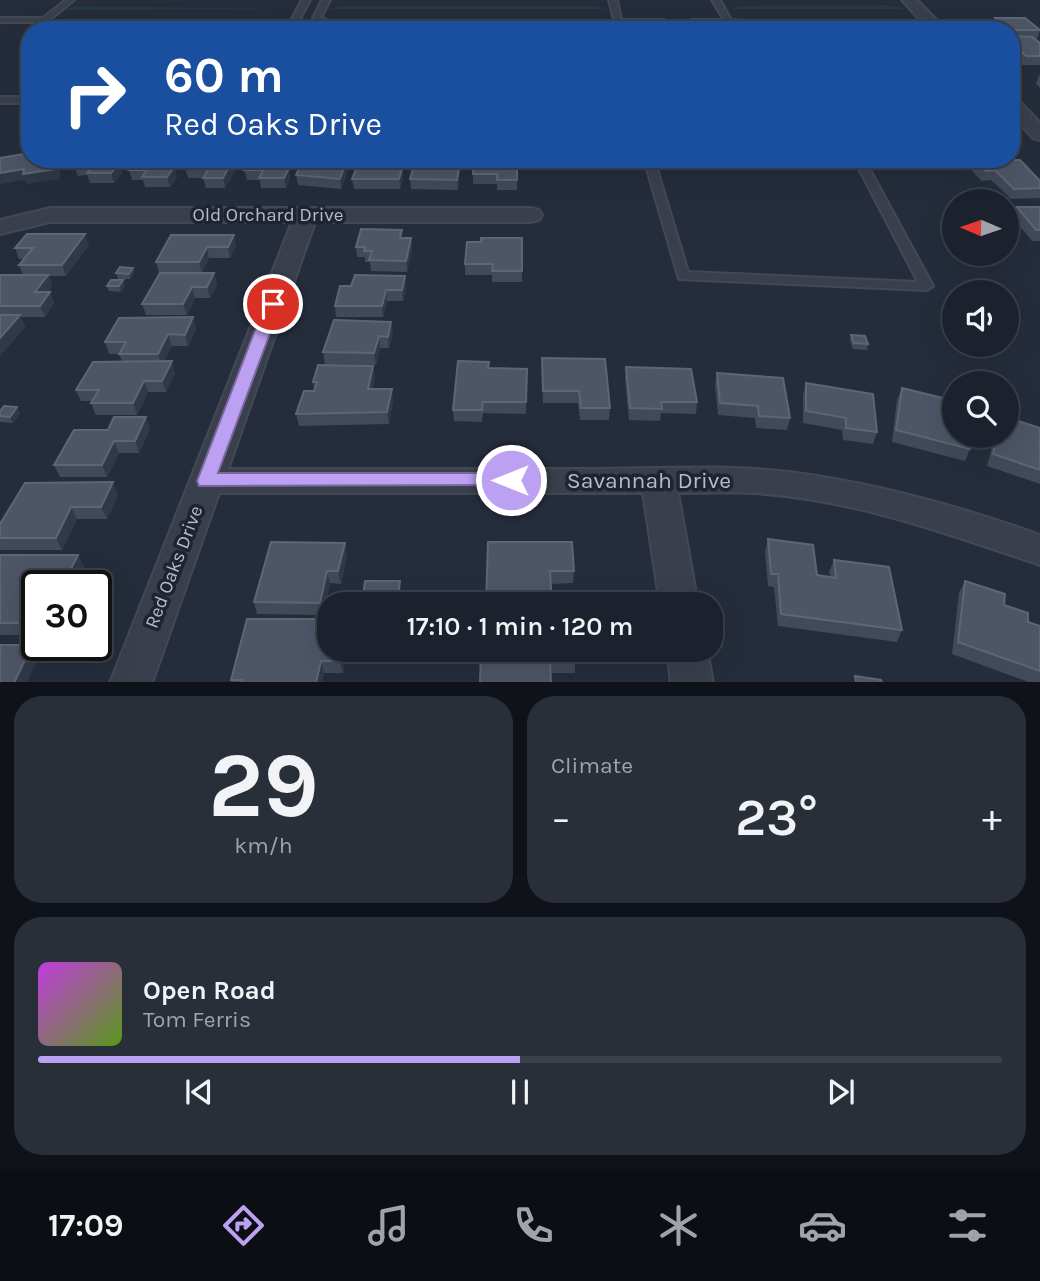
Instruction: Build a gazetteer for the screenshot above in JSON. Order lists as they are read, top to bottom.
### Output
{
  "streets": {
    "street": ["Old Orchard Drive", "Savannah Drive", "Red Oaks Drive"]
  },
  "crossings": [
    ["Old Orchard Drive", "Red Oaks Drive"],
    ["Savannah Drive", "Red Oaks Drive"]
  ],
  "north": "left",
  "page": {
    "turn": ["60 m", "Red Oaks Drive"],
    "limit": "30",
    "trip": "17:10 · 1 min · 120 m",
    "tile": [
      ["29", "km/h"],
      "Climate"
    ],
    "heat": ["−", "23°", "+"],
    "song": ["Open Road", "Tom Ferris"],
    "tabs": "17:09"
  }
}
